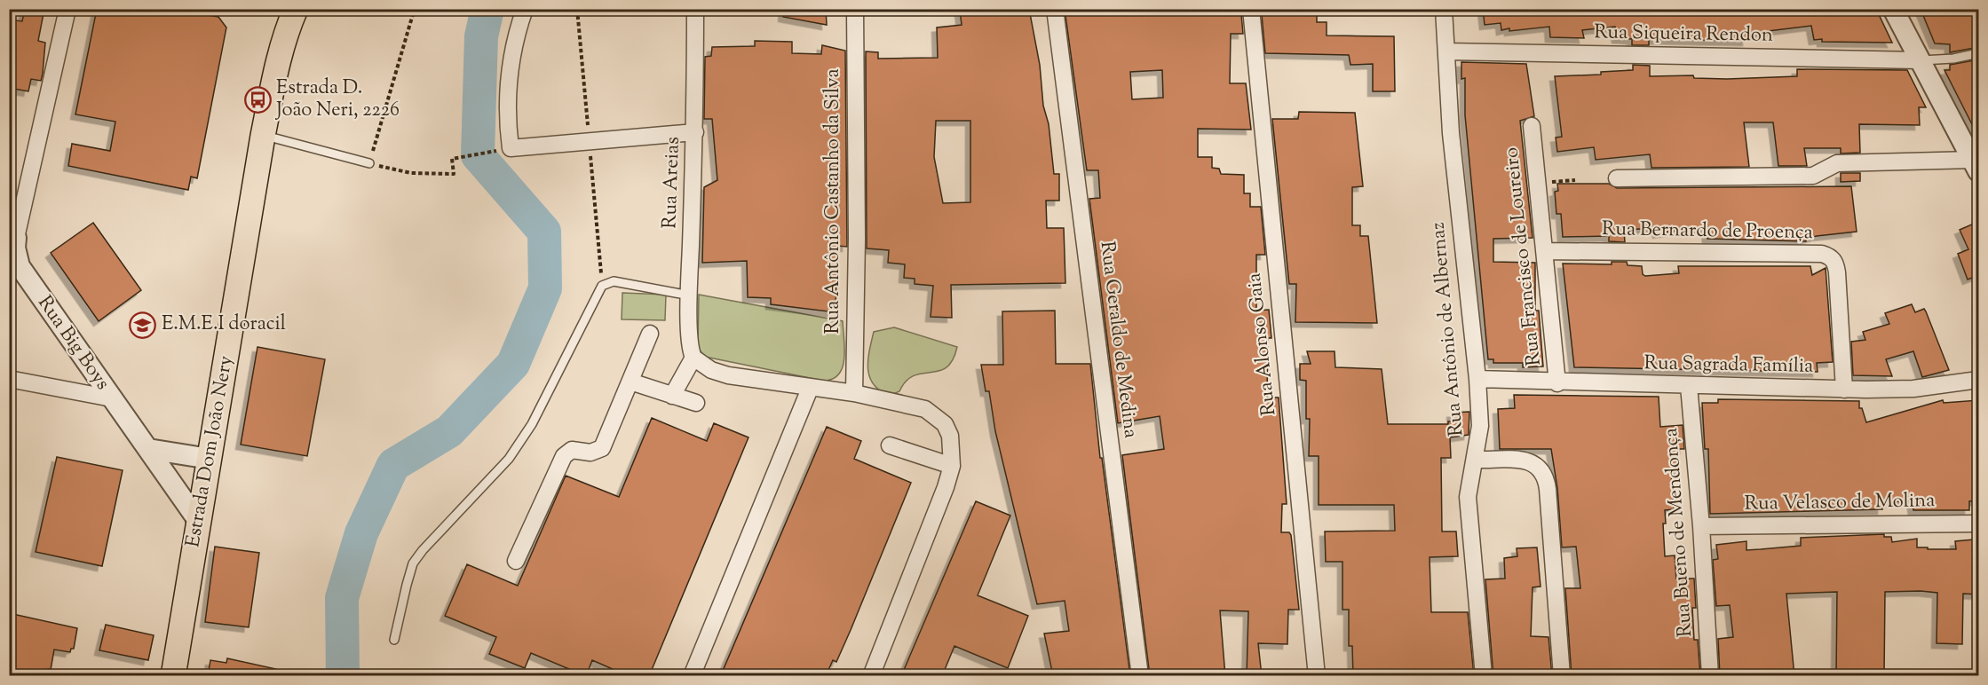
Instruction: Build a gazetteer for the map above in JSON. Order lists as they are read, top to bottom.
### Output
{
  "streets": {
    "main road": ["Estrada Dom João Nery"],
    "street": [
      "Rua Siqueira Rendon",
      "Rua Areias",
      "Rua Antônio Castanho da Silva",
      "Rua Bernardo de Proença",
      "Rua Francisco de Loureiro",
      "Rua Antônio de Albernaz",
      "Rua Geraldo de Medina",
      "Rua Big Boys",
      "Rua Alonso Gaia",
      "Rua Sagrada Família",
      "Rua Velasco de Molina",
      "Rua Bueno de Mendonça"
    ]
  },
  "crossings": [
    ["Rua Siqueira Rendon", "Rua Antônio de Albernaz"],
    ["Rua Bernardo de Proença", "Rua Francisco de Loureiro"],
    ["Rua Bernardo de Proença", "Rua Sagrada Família"],
    ["Rua Francisco de Loureiro", "Rua Sagrada Família"],
    ["Rua Antônio de Albernaz", "Rua Sagrada Família"],
    ["Rua Big Boys", "Estrada Dom João Nery"],
    ["Rua Sagrada Família", "Rua Bueno de Mendonça"],
    ["Rua Velasco de Molina", "Rua Bueno de Mendonça"]
  ],
  "places": {
    "bus stop": ["Estrada D. João Neri, 2226"],
    "school or university": ["E.M.E.I doracil"]
  }
}
